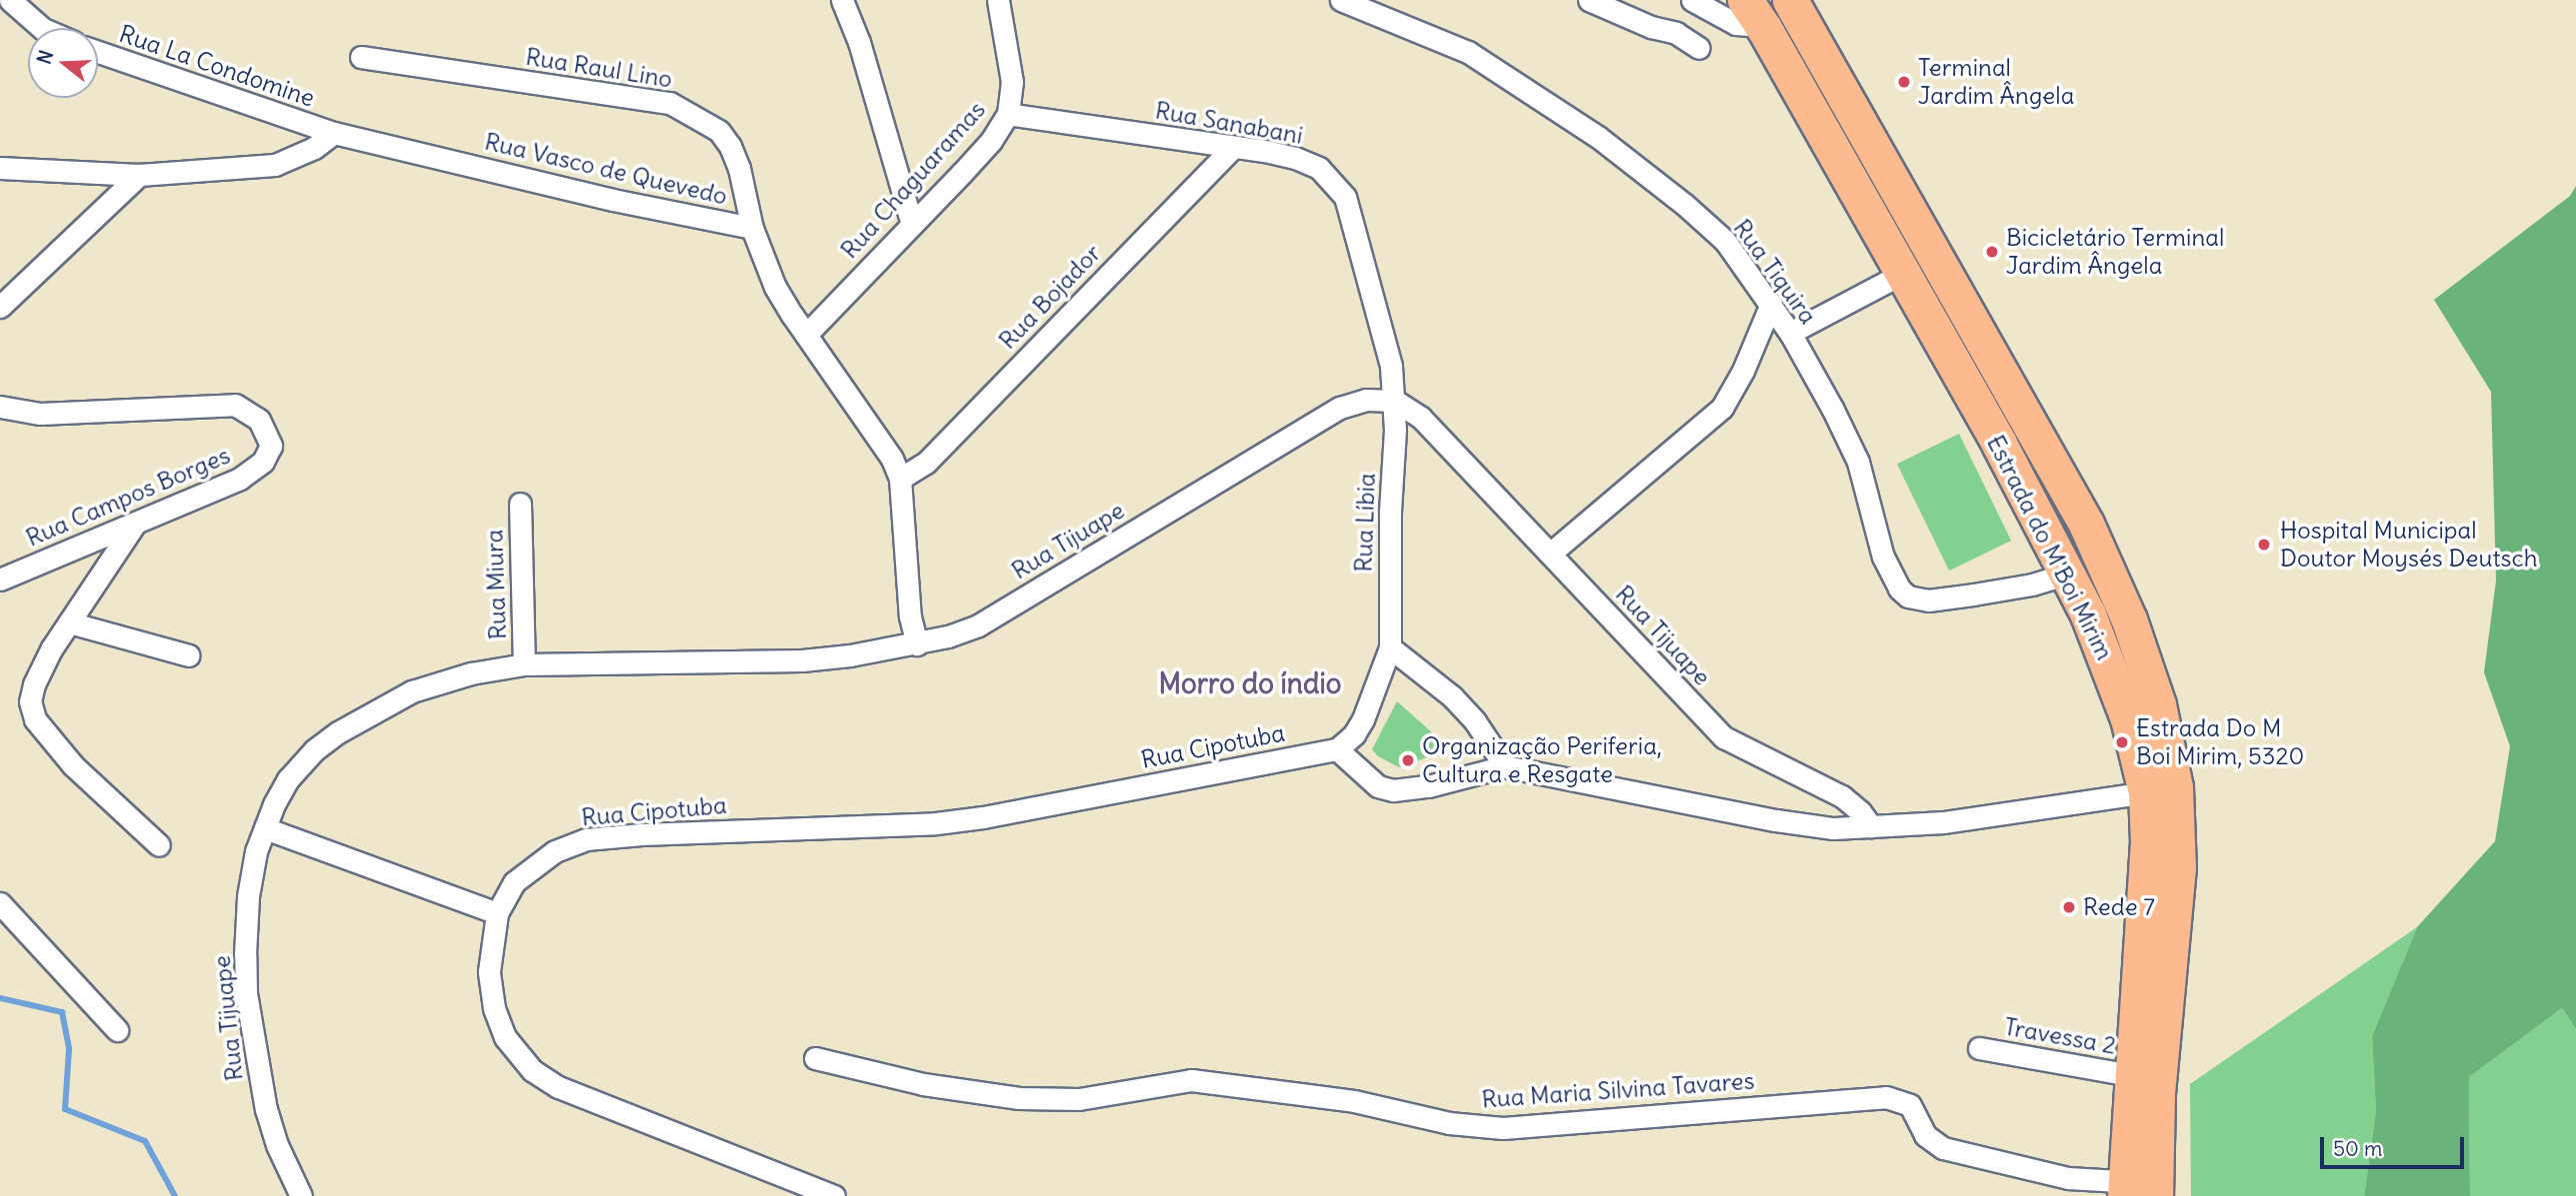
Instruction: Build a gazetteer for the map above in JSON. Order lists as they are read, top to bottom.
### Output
{
  "streets": {
    "main road": ["Estrada do M'Boi Mirim"],
    "street": [
      "Rua La Condomine",
      "Rua Raul Lino",
      "Rua Sanabani",
      "Rua Vasco de Quevedo",
      "Rua Chaguaramas",
      "Rua Tiquira",
      "Rua Bojador",
      "Rua Campos Borges",
      "Rua Líbia",
      "Rua Tijuape",
      "Rua Miura",
      "Rua Cipotuba",
      "Travessa 2",
      "Rua Maria Silvina Tavares"
    ]
  },
  "crossings": [
    ["Rua La Condomine", "Rua Vasco de Quevedo"],
    ["Rua Raul Lino", "Rua Vasco de Quevedo"],
    ["Rua Sanabani", "Rua Chaguaramas"],
    ["Rua Sanabani", "Rua Bojador"],
    ["Rua Sanabani", "Rua Líbia"],
    ["Rua Sanabani", "Rua Tijuape"],
    ["Rua Vasco de Quevedo", "Rua Chaguaramas"],
    ["Rua Vasco de Quevedo", "Rua Bojador"],
    ["Rua Vasco de Quevedo", "Rua Tijuape"],
    ["Rua Tiquira", "Estrada do M'Boi Mirim"],
    ["Rua Líbia", "Rua Tijuape"],
    ["Rua Tijuape", "Rua Miura"],
    ["Estrada do M'Boi Mirim", "Travessa 2"],
    ["Estrada do M'Boi Mirim", "Rua Maria Silvina Tavares"]
  ],
  "districts": ["Morro do índio"],
  "places": [
    "Terminal Jardim Ângela",
    "Bicicletário Terminal Jardim Ângela",
    "Hospital Municipal Doutor Moysés Deutsch",
    "Estrada Do M Boi Mirim, 5320",
    "Organização Periferia, Cultura e Resgate",
    "Rede 7"
  ],
  "scale_bar": "50 m",
  "north": "left"
}
